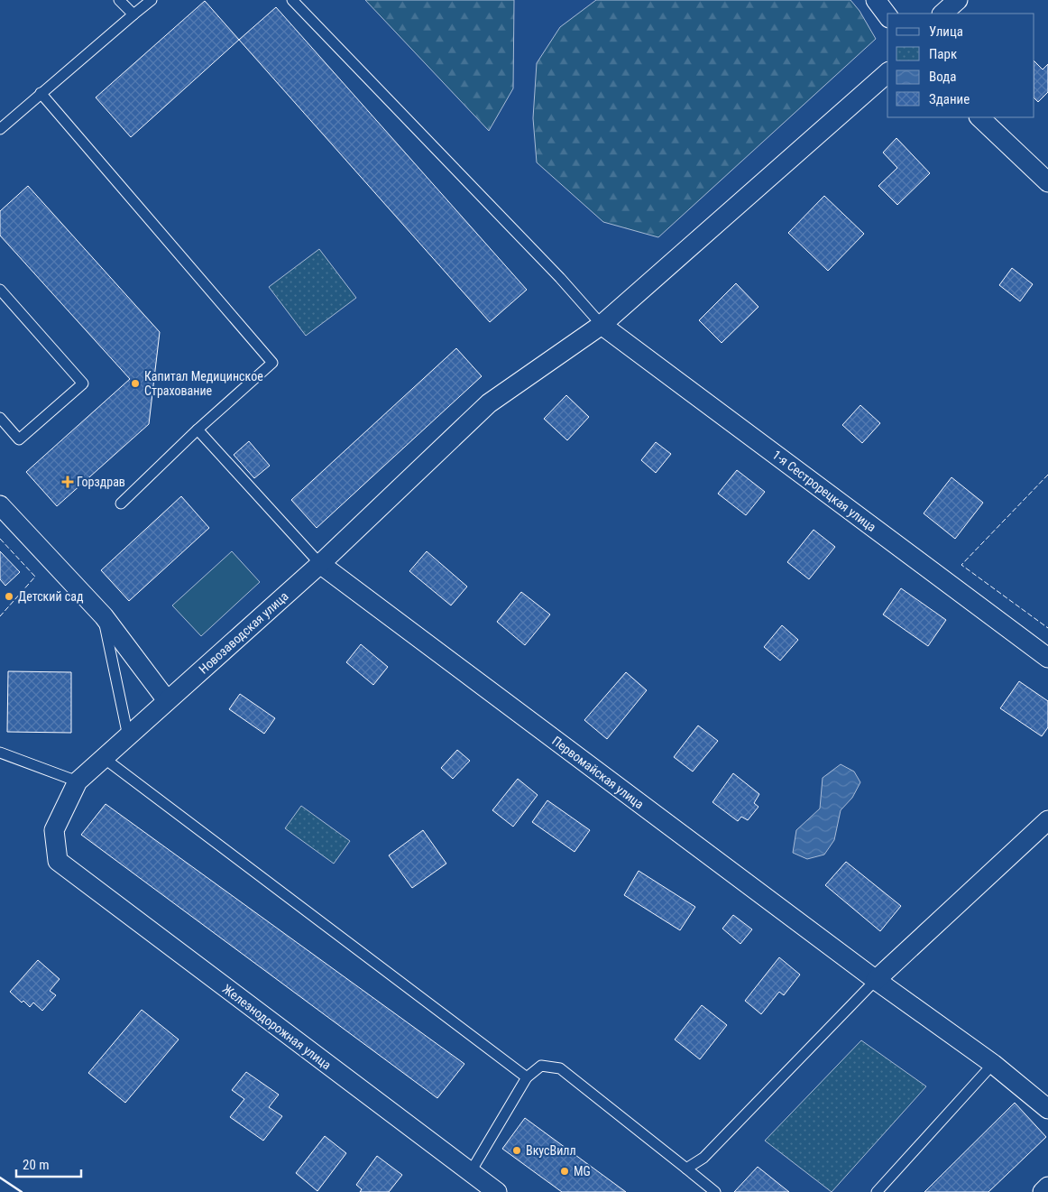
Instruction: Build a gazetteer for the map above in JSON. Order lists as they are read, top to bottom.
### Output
{
  "streets": {
    "street": [
      "1-я Сестрорецкая улица",
      "Новозаводская улица",
      "Первомайская улица",
      "Железнодорожная улица"
    ]
  },
  "crossings": [
    ["1-я Сестрорецкая улица", "Новозаводская улица"],
    ["Новозаводская улица", "Первомайская улица"],
    ["Новозаводская улица", "Железнодорожная улица"]
  ],
  "places": {
    "other": [
      "Капитал Медицинское Страхование",
      "Детский сад",
      "ВкусВилл",
      "MG"
    ],
    "health": ["Горздрав"]
  },
  "legend": [
    "Улица",
    "Парк",
    "Вода",
    "Здание"
  ],
  "scale_bar": "20 m"
}
